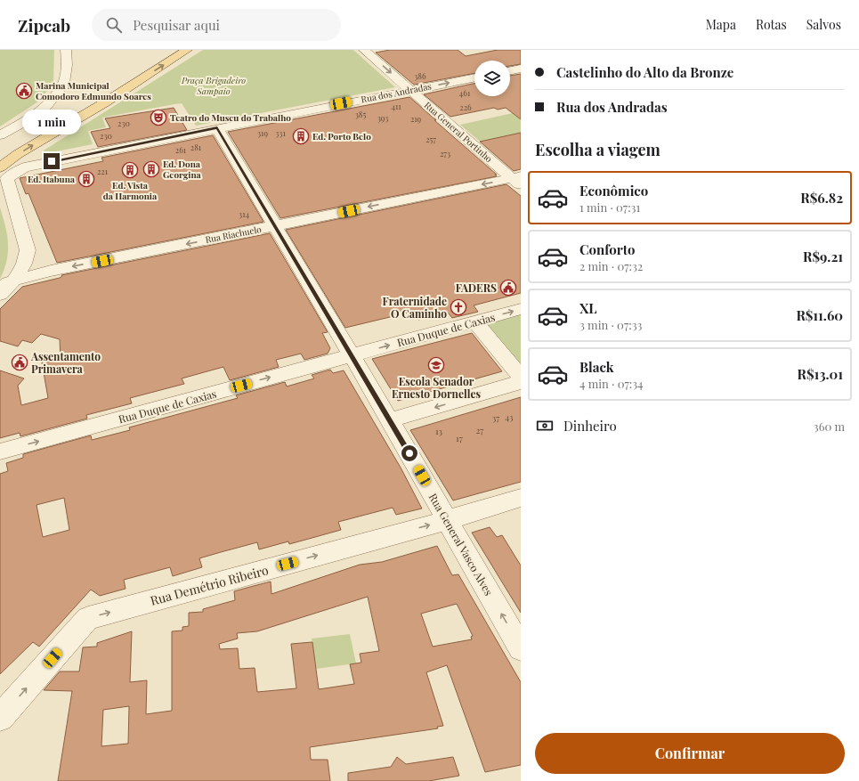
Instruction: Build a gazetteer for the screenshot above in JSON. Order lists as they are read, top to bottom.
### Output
{
  "streets": {
    "street": [
      "Rua dos Andradas",
      "Rua General Portinho",
      "Rua Riachuelo",
      "Rua Duque de Caxias",
      "Rua General Vasco Alves",
      "Rua Demétrio Ribeiro"
    ]
  },
  "crossings": [
    ["Rua dos Andradas", "Rua General Portinho"],
    ["Rua dos Andradas", "Rua General Vasco Alves"],
    ["Rua General Portinho", "Rua Riachuelo"],
    ["Rua Riachuelo", "Rua General Vasco Alves"],
    ["Rua Duque de Caxias", "Rua General Vasco Alves"],
    ["Rua General Vasco Alves", "Rua Demétrio Ribeiro"]
  ],
  "one_way": ["Rua Riachuelo", "Rua Duque de Caxias", "Rua Demétrio Ribeiro"],
  "parks": ["Praça Brigadeiro Sampaio"],
  "places": {
    "public building": ["Marina Municipal Comodoro Edmundo Soares", "FADERS", "Assentamento Primavera"],
    "theatre": ["Teatro do Museu do Trabalho"],
    "building": [
      "Ed. Porto Belo",
      "Ed. Dona Georgina",
      "Ed. Vista da Harmonia",
      "Ed. Itabuna"
    ],
    "church": ["Fraternidade O Caminho"],
    "school or university": ["Escola Senador Ernesto Dornelles"]
  },
  "house_numbers": [
    "386",
    "461",
    "411",
    "226",
    "385",
    "393",
    "219",
    "230",
    "319",
    "331",
    "230",
    "257",
    "281",
    "261",
    "273",
    "221",
    "314",
    "43",
    "37",
    "27",
    "13",
    "17"
  ],
  "page": {
    "header": "Zipcab",
    "search": "Pesquisar aqui",
    "nav": ["Mapa", "Rotas", "Salvos"],
    "banner": ["Castelinho do Alto da Bronze", "Rua dos Andradas"],
    "bubble": "1 min",
    "heading": "Escolha a viagem",
    "list": [
      {
        "name": "Econômico",
        "note": "1 min · 07:31",
        "value": "R$6.82"
      },
      {
        "name": "Conforto",
        "note": "2 min · 07:32",
        "value": "R$9.21"
      },
      {
        "name": "XL",
        "note": "3 min · 07:33",
        "value": "R$11.60"
      },
      {
        "name": "Black",
        "note": "4 min · 07:34",
        "value": "R$13.01"
      }
    ],
    "pay": ["Dinheiro", "360 m"],
    "buttons": "Confirmar"
  }
}
